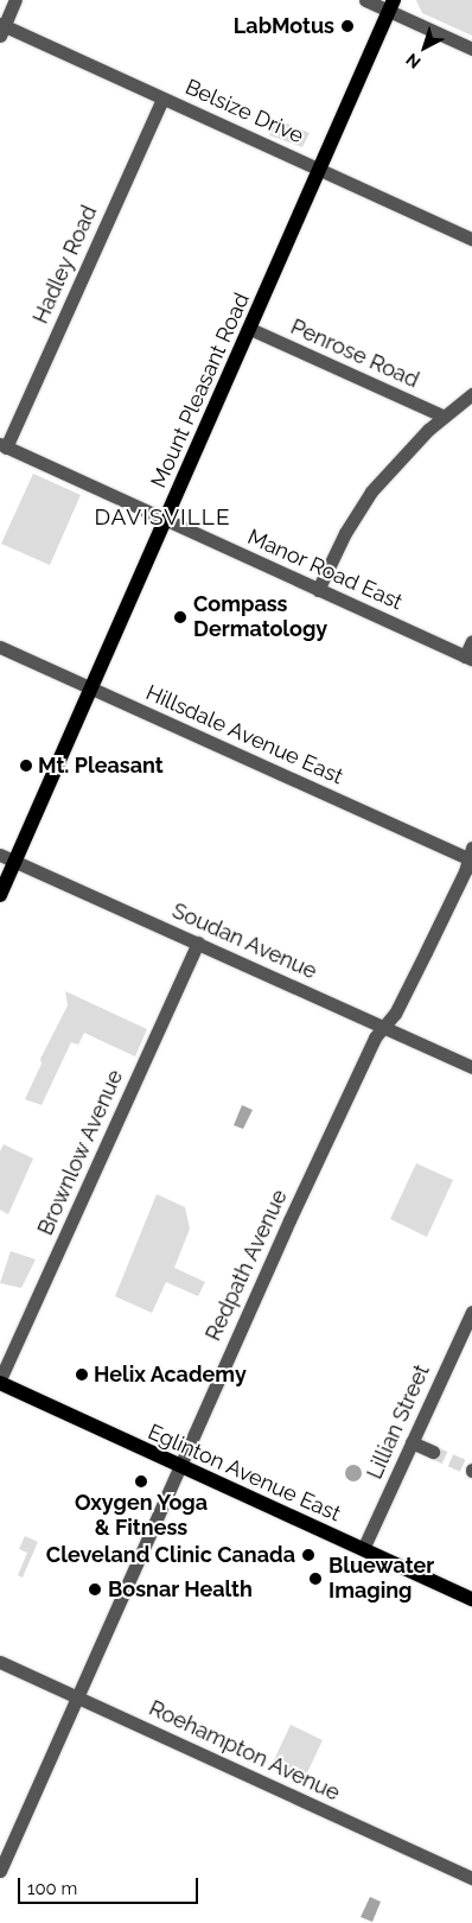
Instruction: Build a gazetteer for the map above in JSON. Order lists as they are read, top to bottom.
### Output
{
  "streets": {
    "main road": ["Mount Pleasant Road", "Eglinton Avenue East"],
    "street": [
      "Belsize Drive",
      "Hadley Road",
      "Penrose Road",
      "Manor Road East",
      "Hillsdale Avenue East",
      "Soudan Avenue",
      "Brownlow Avenue",
      "Redpath Avenue",
      "Lillian Street",
      "Roehampton Avenue"
    ]
  },
  "crossings": [
    ["Belsize Drive", "Hadley Road"],
    ["Belsize Drive", "Mount Pleasant Road"],
    ["Hadley Road", "Manor Road East"],
    ["Penrose Road", "Mount Pleasant Road"],
    ["Mount Pleasant Road", "Manor Road East"],
    ["Mount Pleasant Road", "Hillsdale Avenue East"],
    ["Mount Pleasant Road", "Soudan Avenue"],
    ["Hillsdale Avenue East", "Redpath Avenue"],
    ["Soudan Avenue", "Brownlow Avenue"],
    ["Soudan Avenue", "Redpath Avenue"],
    ["Brownlow Avenue", "Eglinton Avenue East"],
    ["Redpath Avenue", "Eglinton Avenue East"],
    ["Redpath Avenue", "Roehampton Avenue"],
    ["Lillian Street", "Eglinton Avenue East"]
  ],
  "districts": ["DAVISVILLE"],
  "places": [
    "LabMotus",
    "Compass Dermatology",
    "Mt. Pleasant",
    "Helix Academy",
    "Oxygen Yoga & Fitness",
    "Cleveland Clinic Canada",
    "Bluewater Imaging",
    "Bosnar Health"
  ],
  "scale_bar": "100 m",
  "north": "bottom left"
}
